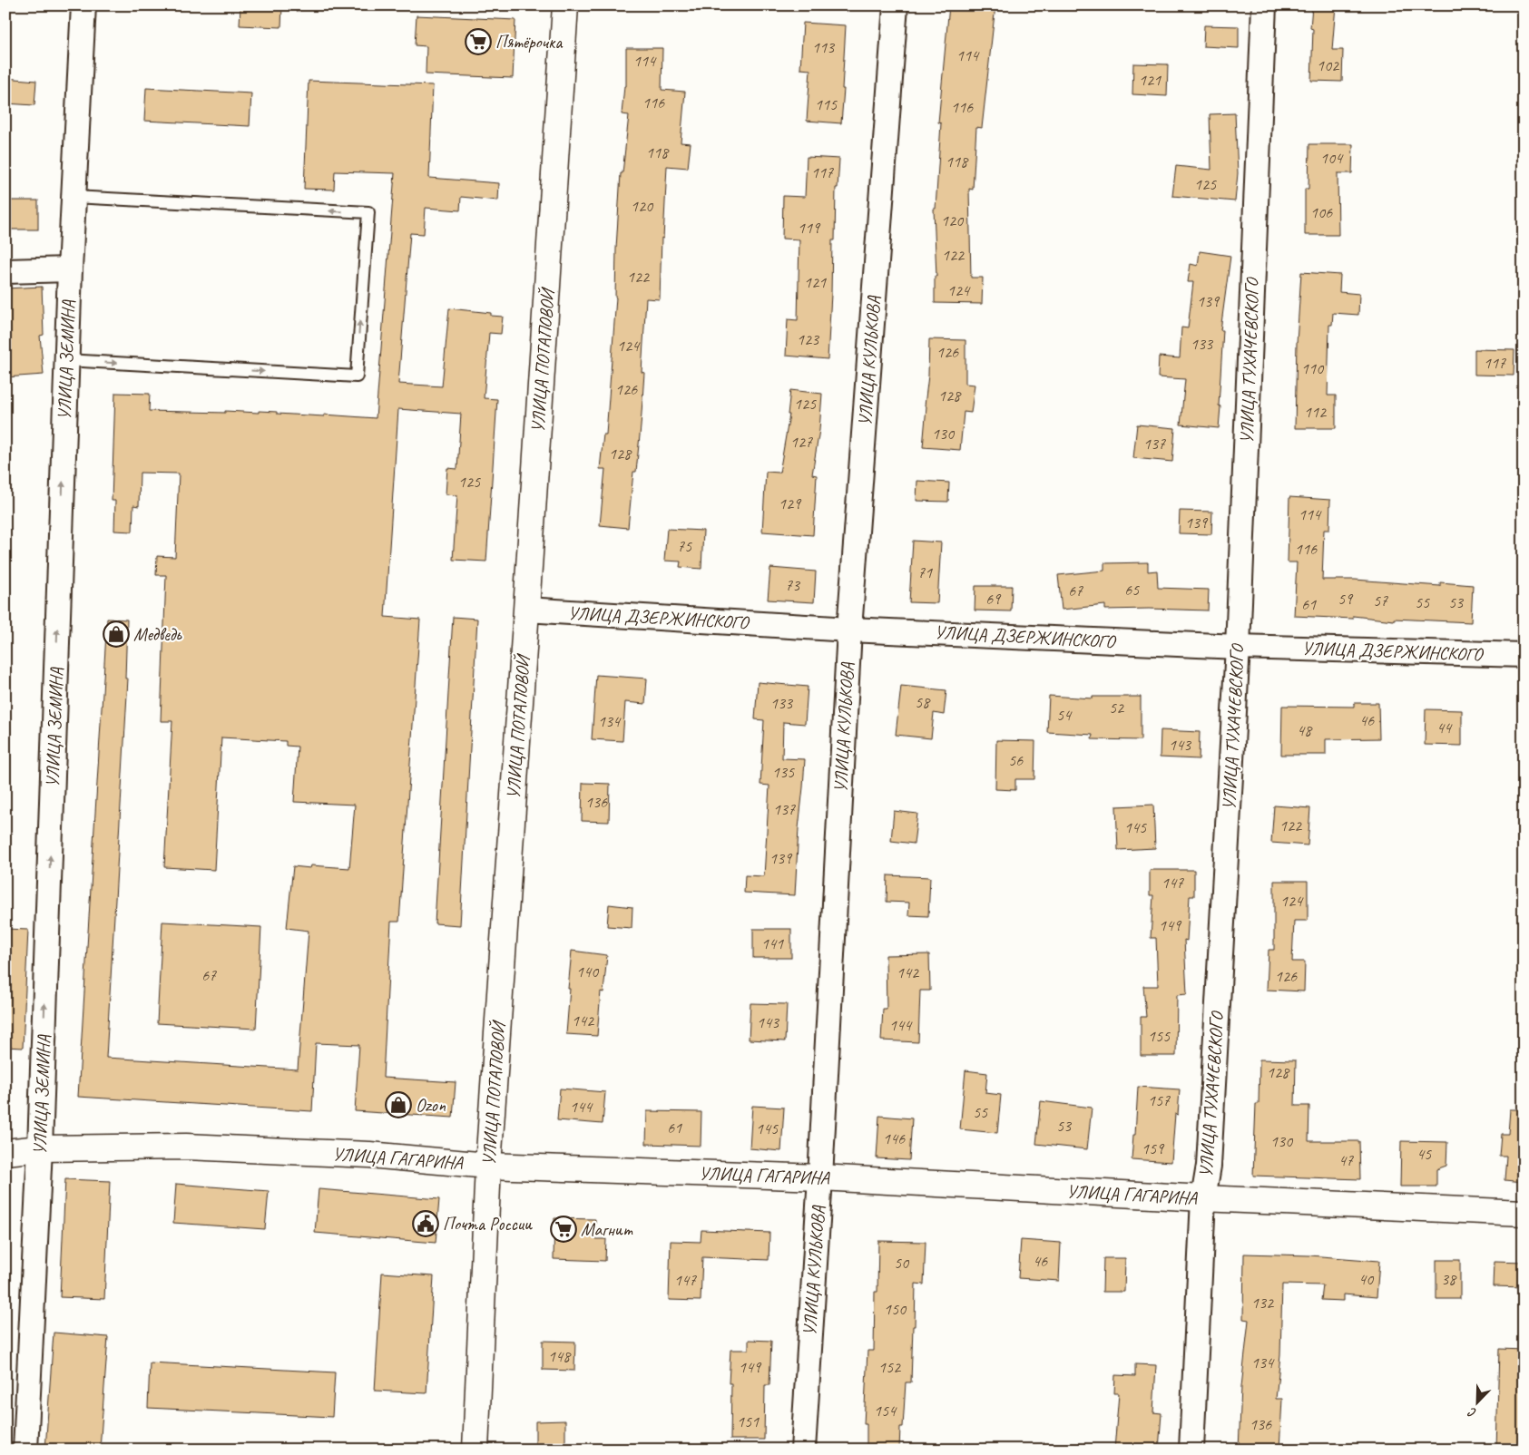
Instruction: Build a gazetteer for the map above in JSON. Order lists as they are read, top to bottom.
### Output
{
  "streets": {
    "main road": ["УЛИЦА ПОТАПОВОЙ", "УЛИЦА ГАГАРИНА"],
    "street": [
      "УЛИЦА ЗЕМИНА",
      "УЛИЦА КУЛЬКОВА",
      "УЛИЦА ТУХАЧЕВСКОГО",
      "УЛИЦА ДЗЕРЖИНСКОГО"
    ]
  },
  "crossings": [
    ["УЛИЦА ЗЕМИНА", "УЛИЦА ГАГАРИНА"],
    ["УЛИЦА ПОТАПОВОЙ", "УЛИЦА ДЗЕРЖИНСКОГО"],
    ["УЛИЦА ПОТАПОВОЙ", "УЛИЦА ГАГАРИНА"],
    ["УЛИЦА КУЛЬКОВА", "УЛИЦА ДЗЕРЖИНСКОГО"],
    ["УЛИЦА КУЛЬКОВА", "УЛИЦА ГАГАРИНА"],
    ["УЛИЦА ТУХАЧЕВСКОГО", "УЛИЦА ДЗЕРЖИНСКОГО"],
    ["УЛИЦА ТУХАЧЕВСКОГО", "УЛИЦА ГАГАРИНА"]
  ],
  "one_way": ["УЛИЦА ЗЕМИНА"],
  "places": {
    "supermarket": ["Пятёрочка", "Магнит"],
    "shop": ["Медведь", "Ozon"],
    "public building": ["Почта России"]
  },
  "house_numbers": [
    "113",
    "114",
    "114",
    "102",
    "121",
    "116",
    "115",
    "116",
    "118",
    "104",
    "118",
    "117",
    "125",
    "120",
    "106",
    "120",
    "119",
    "122",
    "122",
    "121",
    "124",
    "139",
    "123",
    "133",
    "124",
    "126",
    "117",
    "110",
    "126",
    "128",
    "125",
    "112",
    "130",
    "127",
    "137",
    "128",
    "125",
    "129",
    "114",
    "139",
    "75",
    "116",
    "71",
    "73",
    "65",
    "67",
    "69",
    "59",
    "57",
    "55",
    "53",
    "61",
    "58",
    "133",
    "52",
    "54",
    "46",
    "134",
    "44",
    "48",
    "143",
    "56",
    "135",
    "136",
    "137",
    "122",
    "145",
    "139",
    "147",
    "124",
    "149",
    "141",
    "140",
    "142",
    "67",
    "126",
    "142",
    "143",
    "144",
    "155",
    "128",
    "157",
    "144",
    "55",
    "53",
    "61",
    "145",
    "146",
    "130",
    "159",
    "45",
    "47",
    "46",
    "50",
    "40",
    "38",
    "147",
    "132",
    "150",
    "148",
    "134",
    "149",
    "152",
    "154",
    "151",
    "136"
  ],
  "north": "bottom left"
}
